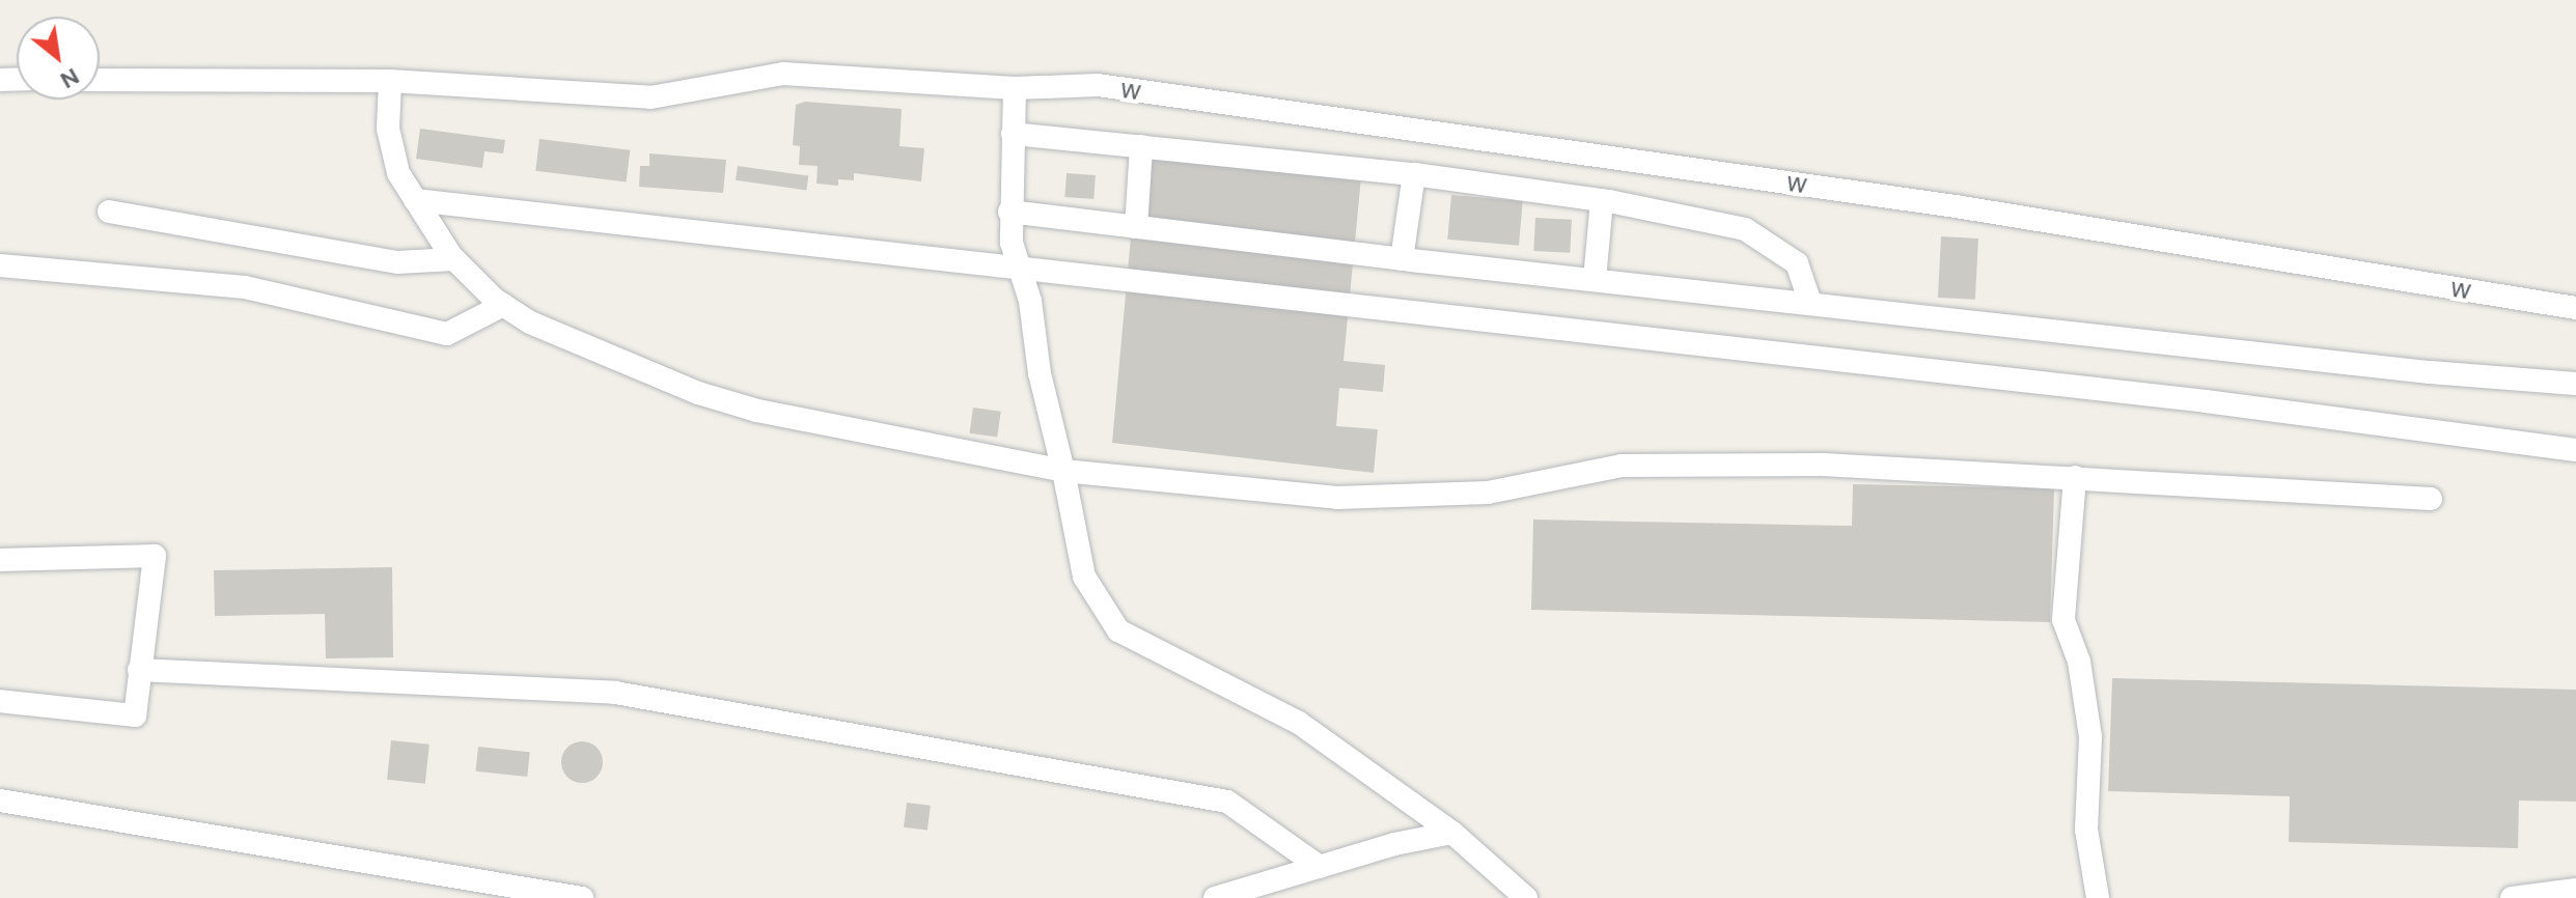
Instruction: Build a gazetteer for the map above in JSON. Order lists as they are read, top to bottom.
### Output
{
  "streets": {
    "lane": ["w"]
  },
  "north": "bottom right"
}
